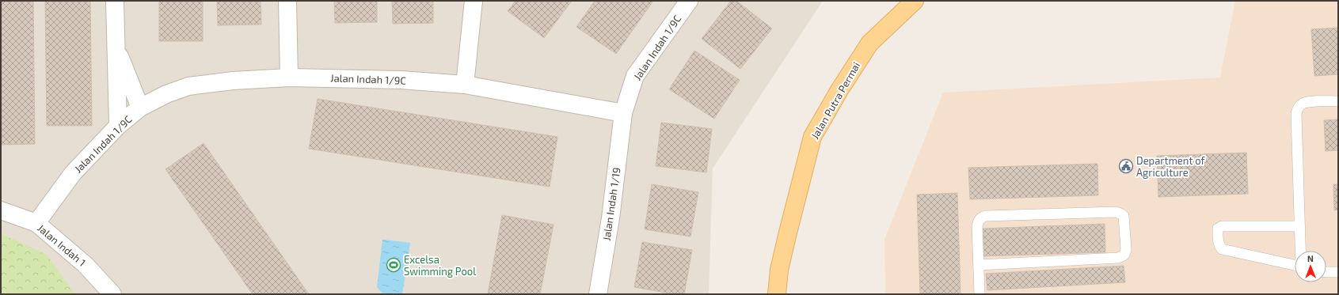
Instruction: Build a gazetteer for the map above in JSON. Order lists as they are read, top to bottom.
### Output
{
  "streets": {
    "main road": ["Jalan Putra Permai"],
    "street": ["Jalan Indah 1/9C", "Jalan Indah 1/19", "Jalan Indah 1"]
  },
  "crossings": [
    ["Jalan Indah 1/9C", "Jalan Indah 1/19"],
    ["Jalan Indah 1/9C", "Jalan Indah 1"]
  ],
  "places": {
    "public building": ["Department of Agriculture"],
    "sports": ["Excelsa Swimming Pool"]
  },
  "north": "top"
}
